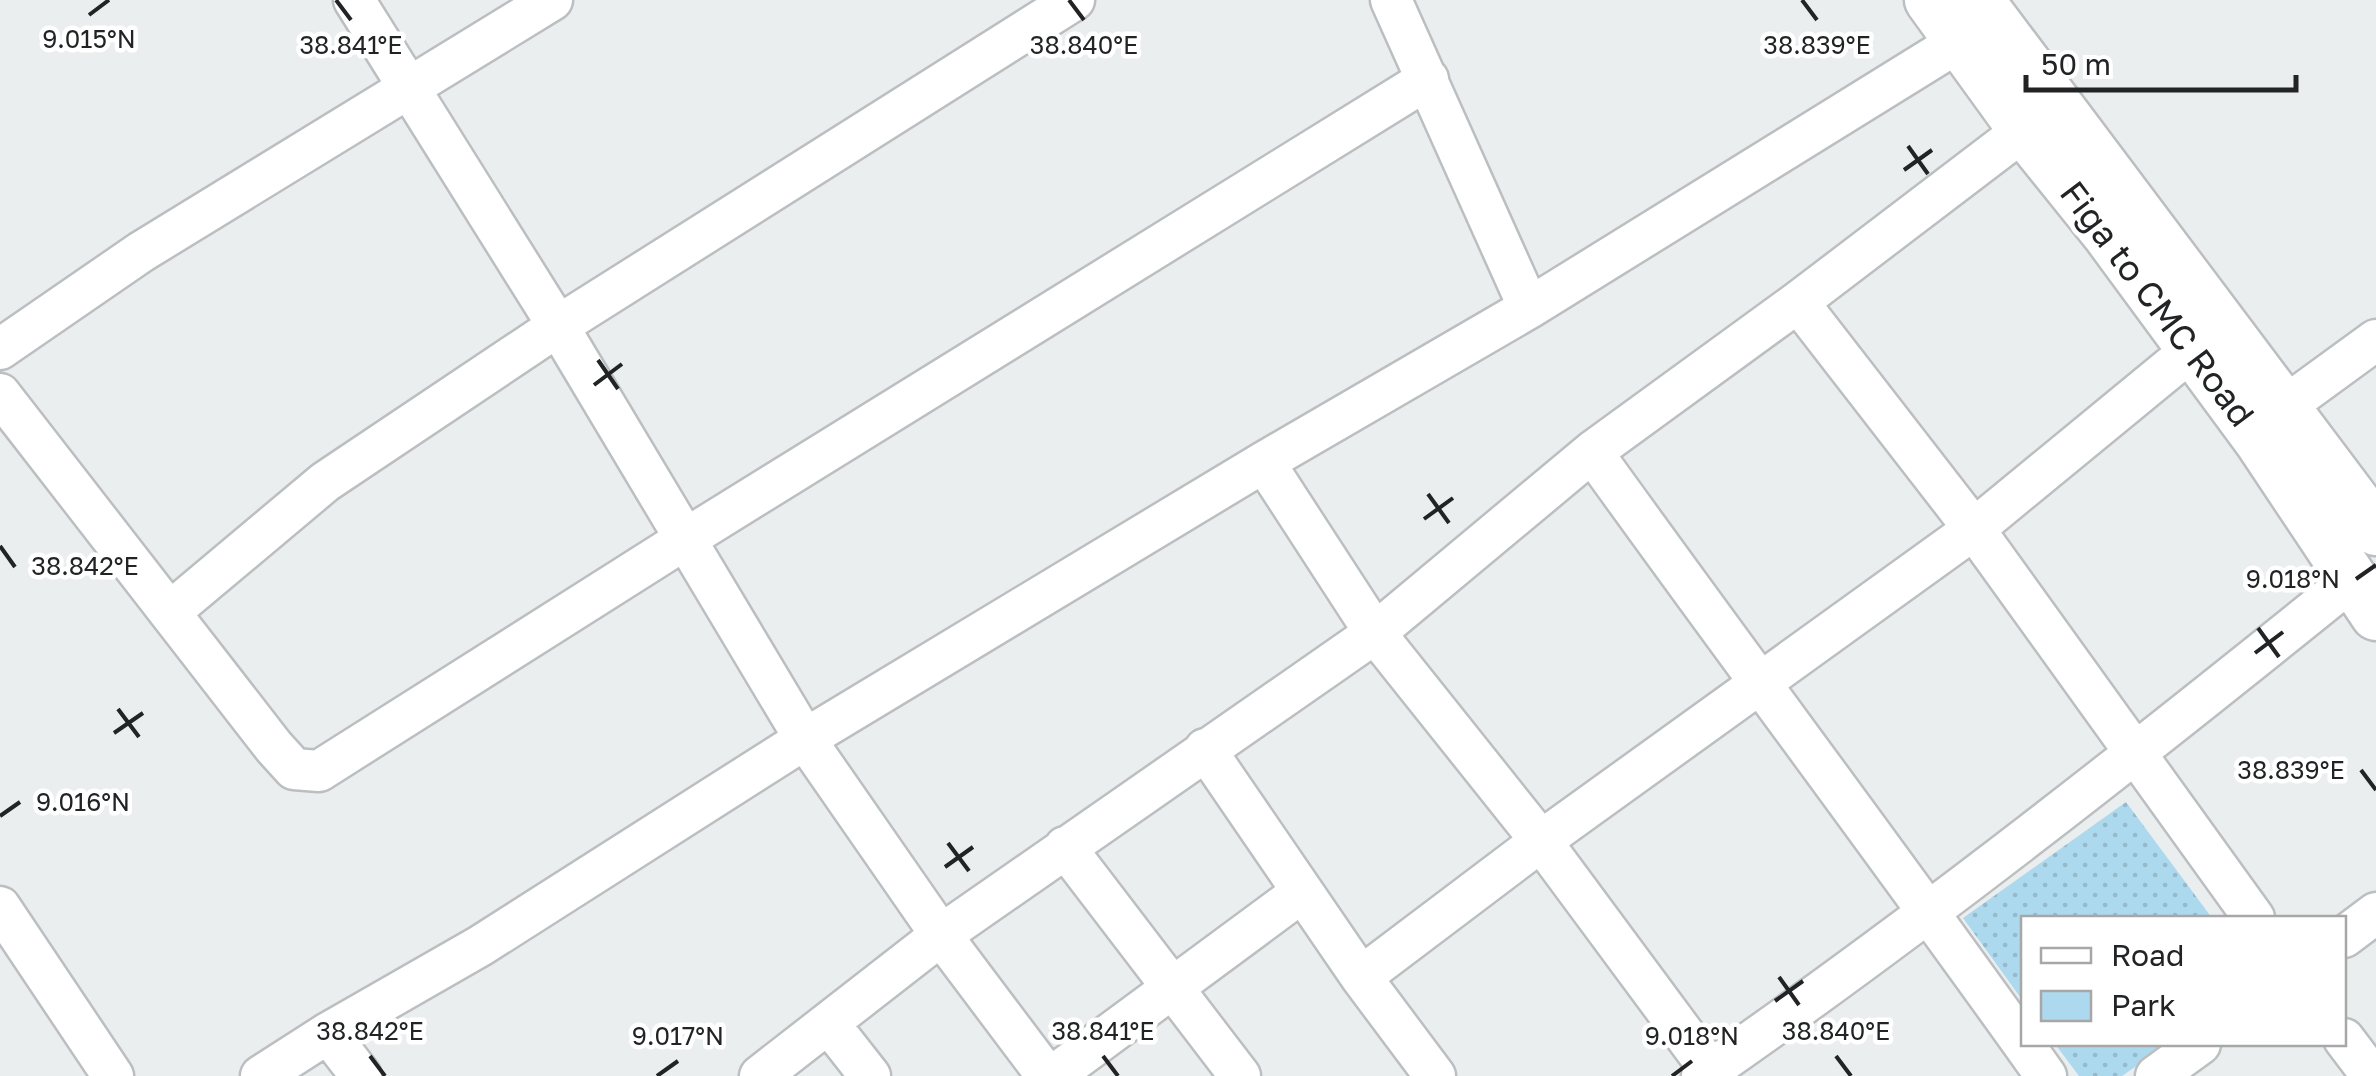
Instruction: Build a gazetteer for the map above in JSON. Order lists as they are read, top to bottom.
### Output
{
  "streets": {
    "main road": ["Figa to CMC Road"]
  },
  "legend": ["Road", "Park"],
  "scale_bar": "50 m",
  "coordinates": [
    "9.015°N",
    "38.841°E",
    "38.840°E",
    "38.839°E",
    "38.842°E",
    "9.018°N",
    "9.016°N",
    "9.017°N"
  ]
}
